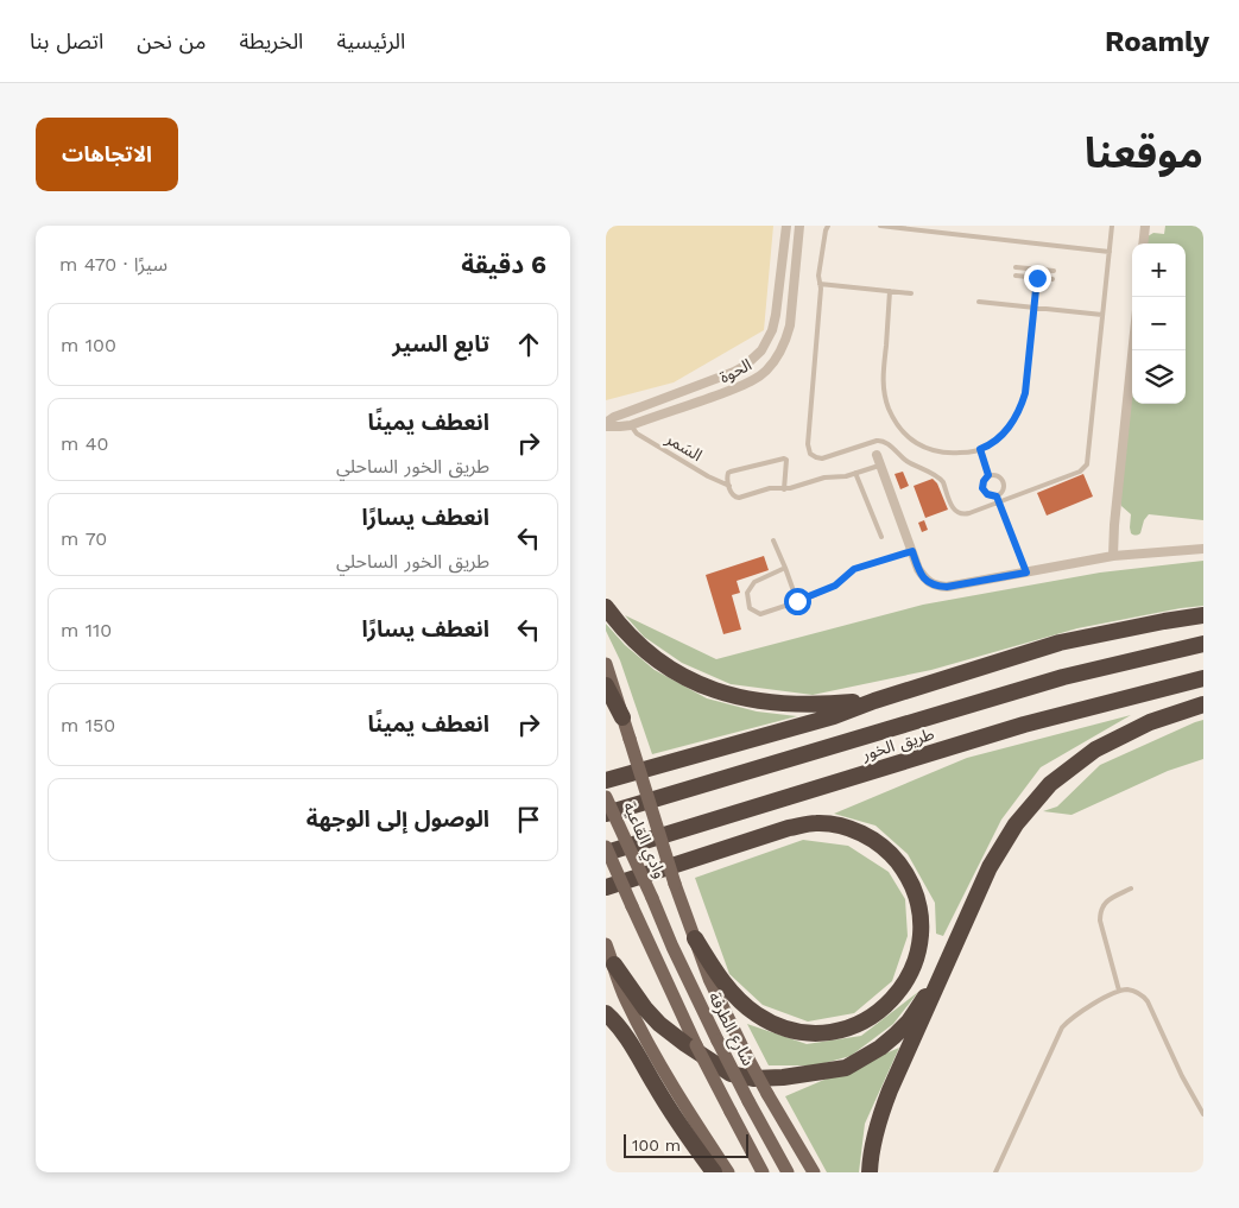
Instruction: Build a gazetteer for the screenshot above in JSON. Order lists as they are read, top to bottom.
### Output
{
  "streets": {
    "highway": ["طريق الخور"],
    "main road": ["وادي القاعية", "شارع الطرفة"],
    "street": ["الحوة"],
    "lane": ["السَمر"]
  },
  "crossings": [
    ["الحوة", "السَمر"],
    ["وادي القاعية", "شارع الطرفة"]
  ],
  "scale_bar": "100 m",
  "page": {
    "header": "Roamly",
    "nav": [
      "الرئيسية",
      "الخريطة",
      "من نحن",
      "اتصل بنا"
    ],
    "title": "موقعنا",
    "buttons": "الاتجاهات",
    "heading": ["6 دقيقة", "سيرًا · 470 m"],
    "map_buttons": ["+", "−"],
    "list": [
      ["تابع السير", "100 m"],
      ["انعطف يمينًا", "طريق الخور الساحلي", "40 m"],
      ["انعطف يسارًا", "طريق الخور الساحلي", "70 m"],
      ["انعطف يسارًا", "110 m"],
      ["انعطف يمينًا", "150 m"],
      "الوصول إلى الوجهة"
    ],
    "scale": "100 m"
  }
}
